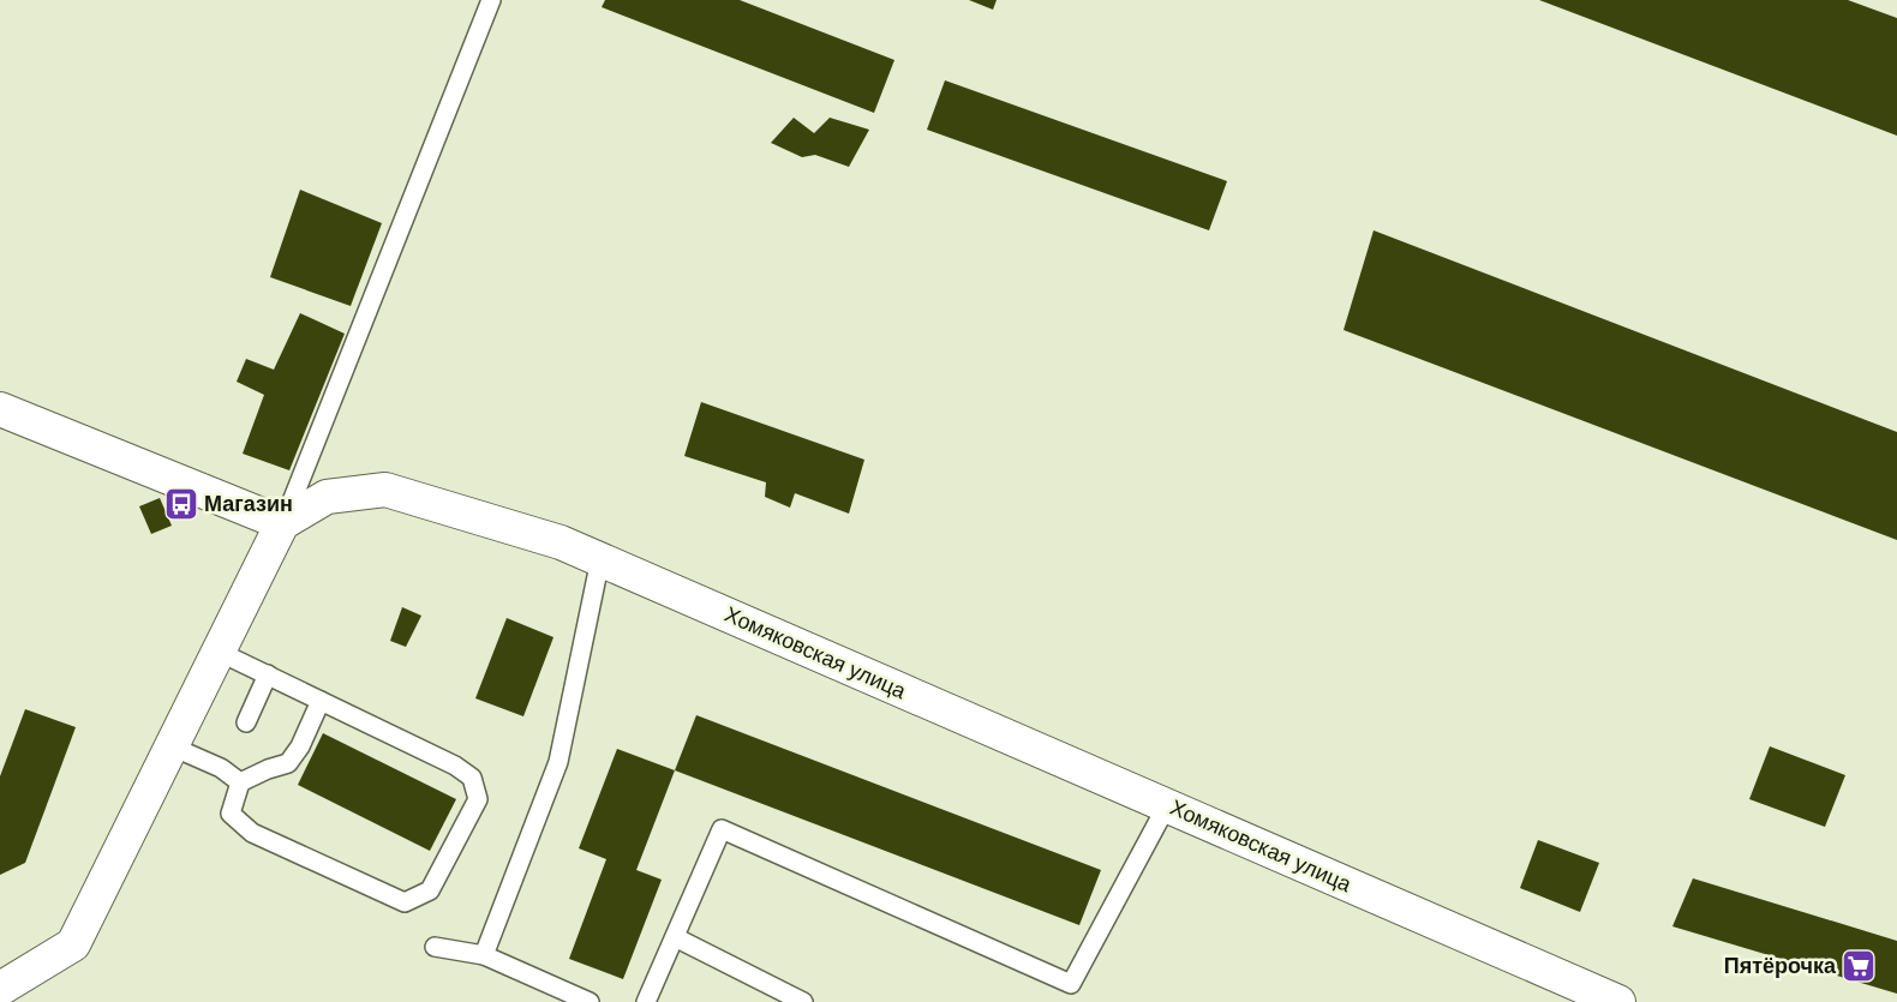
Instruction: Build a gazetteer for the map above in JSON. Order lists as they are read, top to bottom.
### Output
{
  "streets": {
    "street": ["Хомяковская улица"]
  },
  "places": {
    "bus stop": ["Магазин"],
    "supermarket": ["Пятёрочка"]
  }
}
